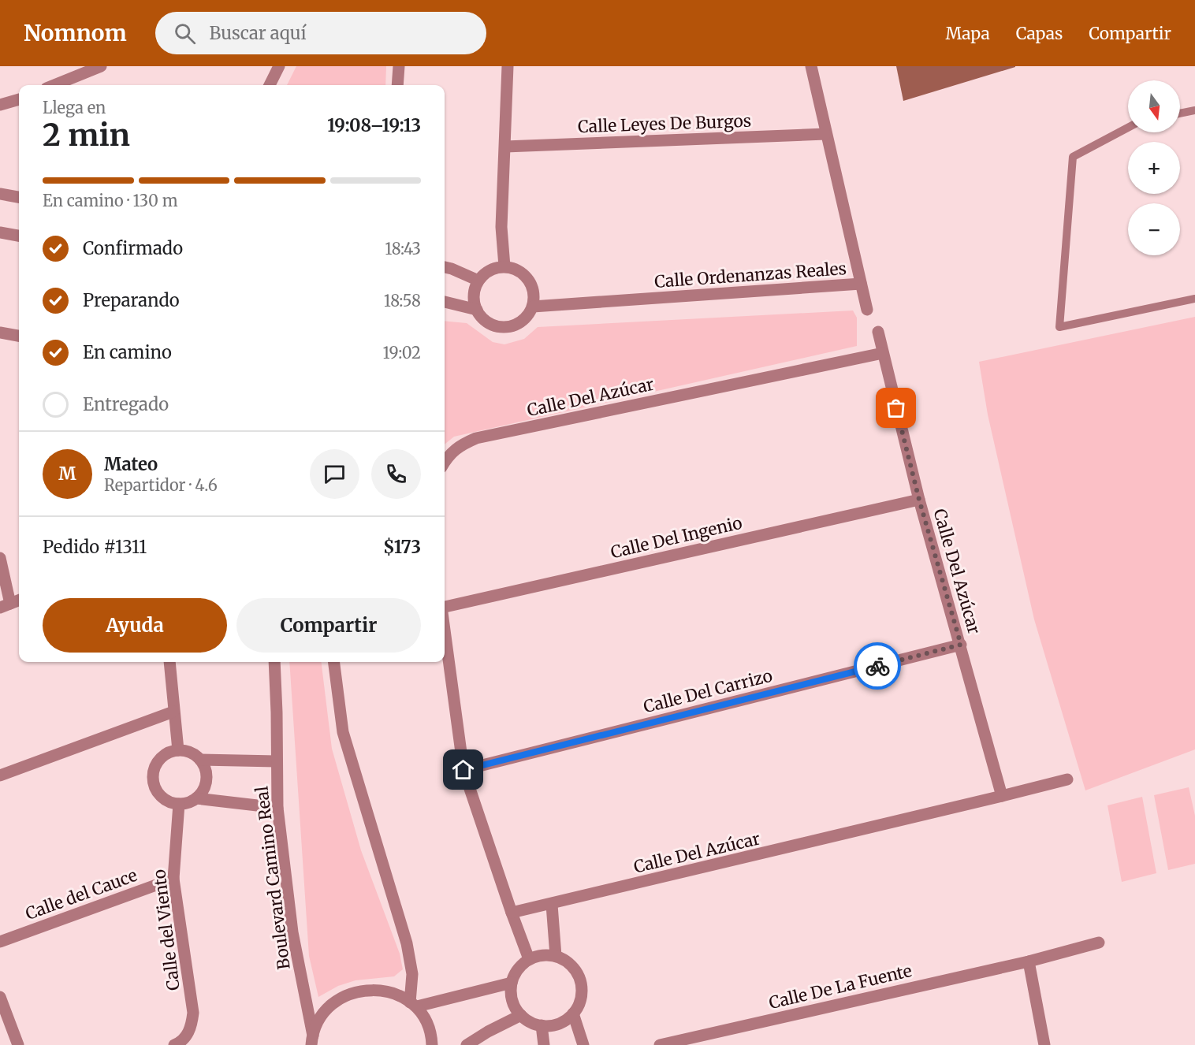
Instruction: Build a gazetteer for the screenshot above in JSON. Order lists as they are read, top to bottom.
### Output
{
  "streets": {
    "street": [
      "Calle Leyes De Burgos",
      "Calle Ordenanzas Reales",
      "Calle Del Azúcar",
      "Calle Del Ingenio",
      "Calle Del Carrizo",
      "Boulevard Camino Real",
      "Calle del Cauce",
      "Calle del Viento",
      "Calle De La Fuente"
    ]
  },
  "crossings": [
    ["Calle Leyes De Burgos", "Calle Ordenanzas Reales"],
    ["Calle Del Azúcar", "Calle Del Ingenio"],
    ["Calle Del Azúcar", "Calle Del Carrizo"],
    ["Calle del Cauce", "Calle del Viento"]
  ],
  "north": "bottom",
  "page": {
    "header": "Nomnom",
    "search": "Buscar aquí",
    "nav": ["Mapa", "Capas", "Compartir"],
    "map_buttons": ["+", "−"],
    "heading": ["2 min", "Llega en", "19:08–19:13"],
    "panel": [
      "Mateo",
      "Repartidor · 4.6",
      "Pedido #1311",
      "$173"
    ],
    "bar": "En camino · 130 m",
    "list": [
      ["Confirmado", "18:43"],
      ["Preparando", "18:58"],
      ["En camino", "19:02"],
      "Entregado"
    ],
    "round": "M",
    "buttons": ["Ayuda", "Compartir"]
  }
}
